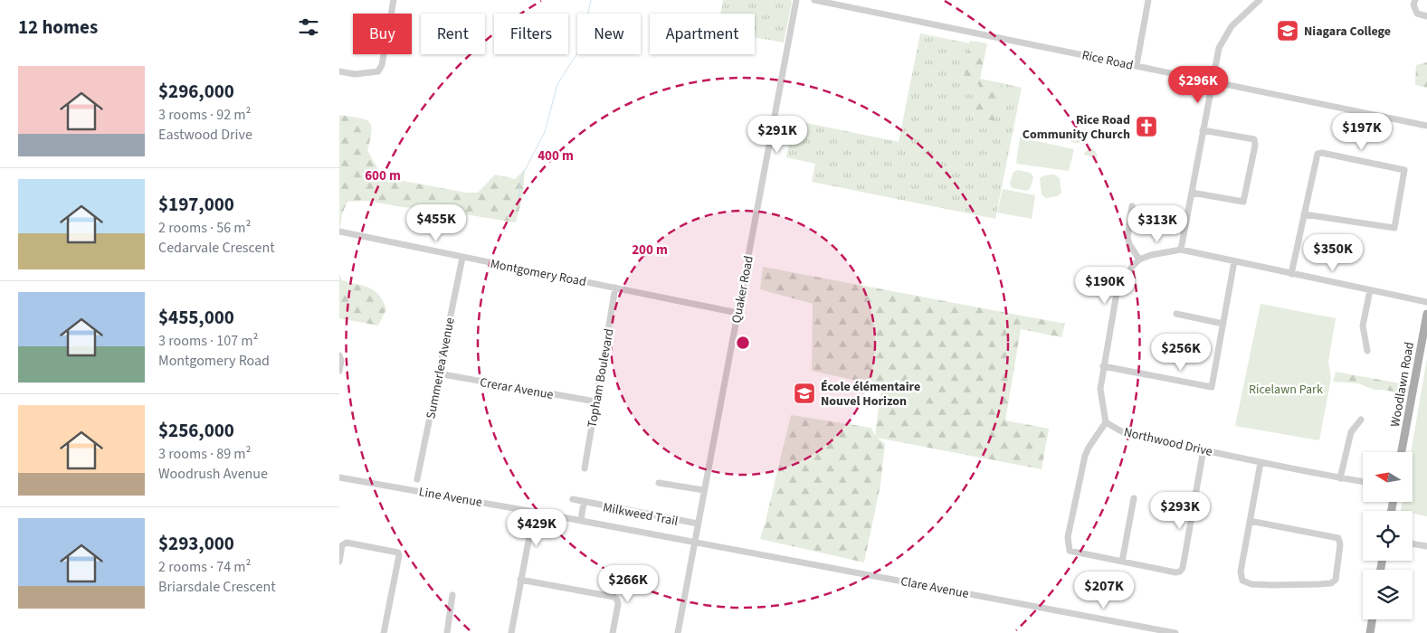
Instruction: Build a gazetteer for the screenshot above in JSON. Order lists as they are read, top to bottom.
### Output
{
  "streets": {
    "main road": ["Woodlawn Road"],
    "street": [
      "Rice Road",
      "Montgomery Road",
      "Quaker Road",
      "Summerlea Avenue",
      "Topham Boulevard",
      "Crerar Avenue",
      "Northwood Drive",
      "Line Avenue",
      "Milkweed Trail",
      "Clare Avenue"
    ]
  },
  "crossings": [
    ["Montgomery Road", "Quaker Road"],
    ["Montgomery Road", "Summerlea Avenue"],
    ["Montgomery Road", "Topham Boulevard"],
    ["Quaker Road", "Line Avenue"],
    ["Quaker Road", "Milkweed Trail"],
    ["Quaker Road", "Clare Avenue"],
    ["Summerlea Avenue", "Crerar Avenue"],
    ["Topham Boulevard", "Crerar Avenue"],
    ["Line Avenue", "Clare Avenue"]
  ],
  "parks": ["Ricelawn Park"],
  "places": {
    "school or university": ["Niagara College", "École élémentaire Nouvel Horizon"],
    "church": ["Rice Road Community Church"]
  },
  "north": "left",
  "page": {
    "heading": "12 homes",
    "chip": [
      "Buy",
      "Rent",
      "Filters",
      "New",
      "Apartment"
    ],
    "list": [
      {
        "name": "$296,000",
        "note": "3 rooms · 92 m² · Eastwood Drive"
      },
      {
        "name": "$197,000",
        "note": "2 rooms · 56 m² · Cedarvale Crescent"
      },
      {
        "name": "$455,000",
        "note": "3 rooms · 107 m² · Montgomery Road"
      },
      {
        "name": "$256,000",
        "note": "3 rooms · 89 m² · Woodrush Avenue"
      },
      {
        "name": "$293,000",
        "note": "2 rooms · 74 m² · Briarsdale Crescent"
      }
    ],
    "price": [
      "$296K",
      "$197K",
      "$291K",
      "$455K",
      "$313K",
      "$350K",
      "$190K",
      "$256K",
      "$293K",
      "$429K",
      "$266K",
      "$207K"
    ]
  },
  "rings": ["400 m", "600 m", "200 m"]
}
